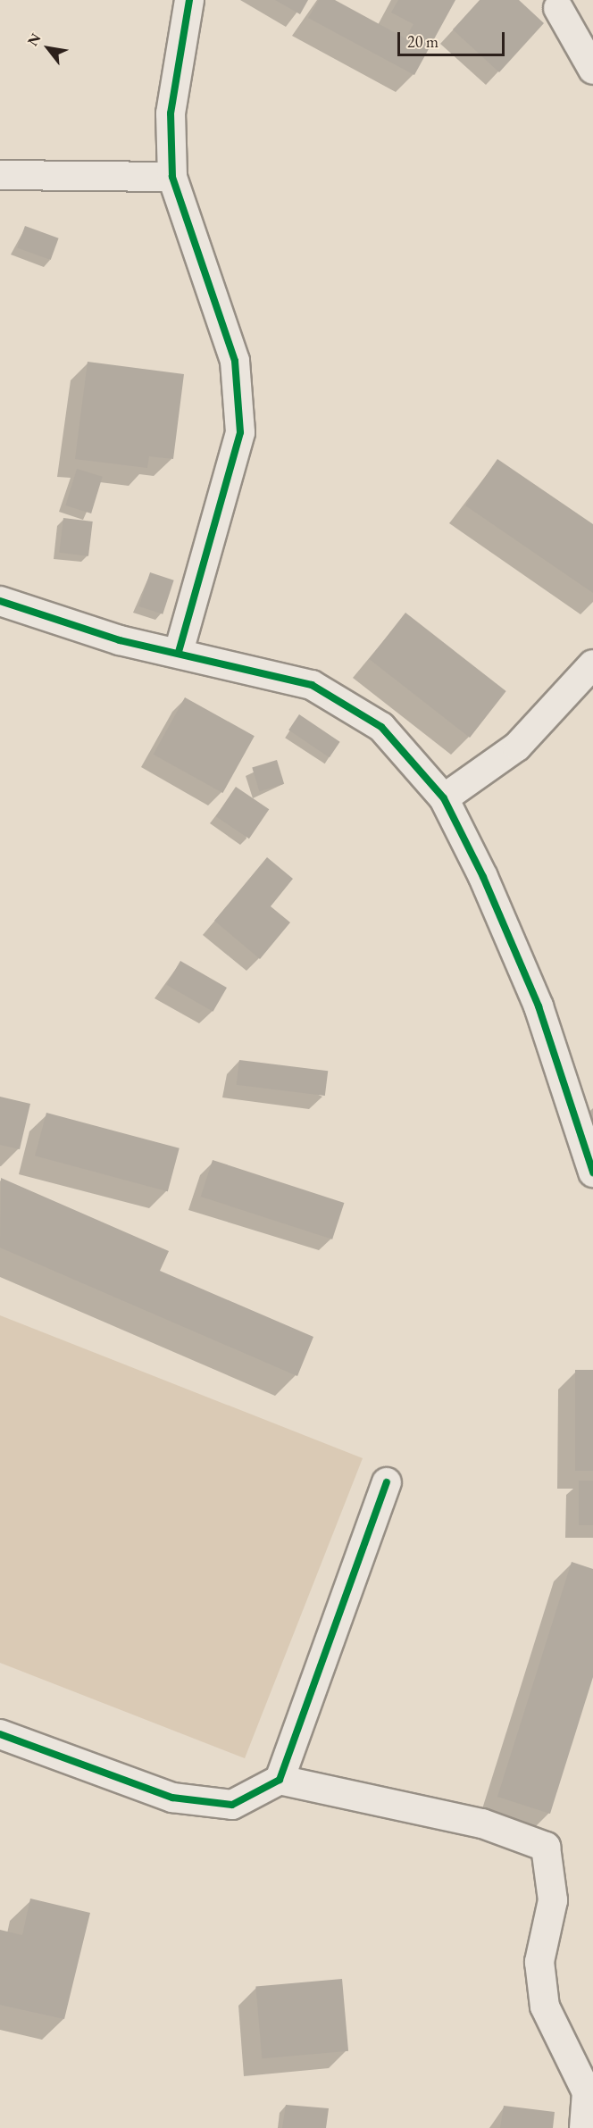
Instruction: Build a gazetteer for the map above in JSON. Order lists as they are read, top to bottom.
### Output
{
  "scale_bar": "20 m",
  "north": "top left"
}
